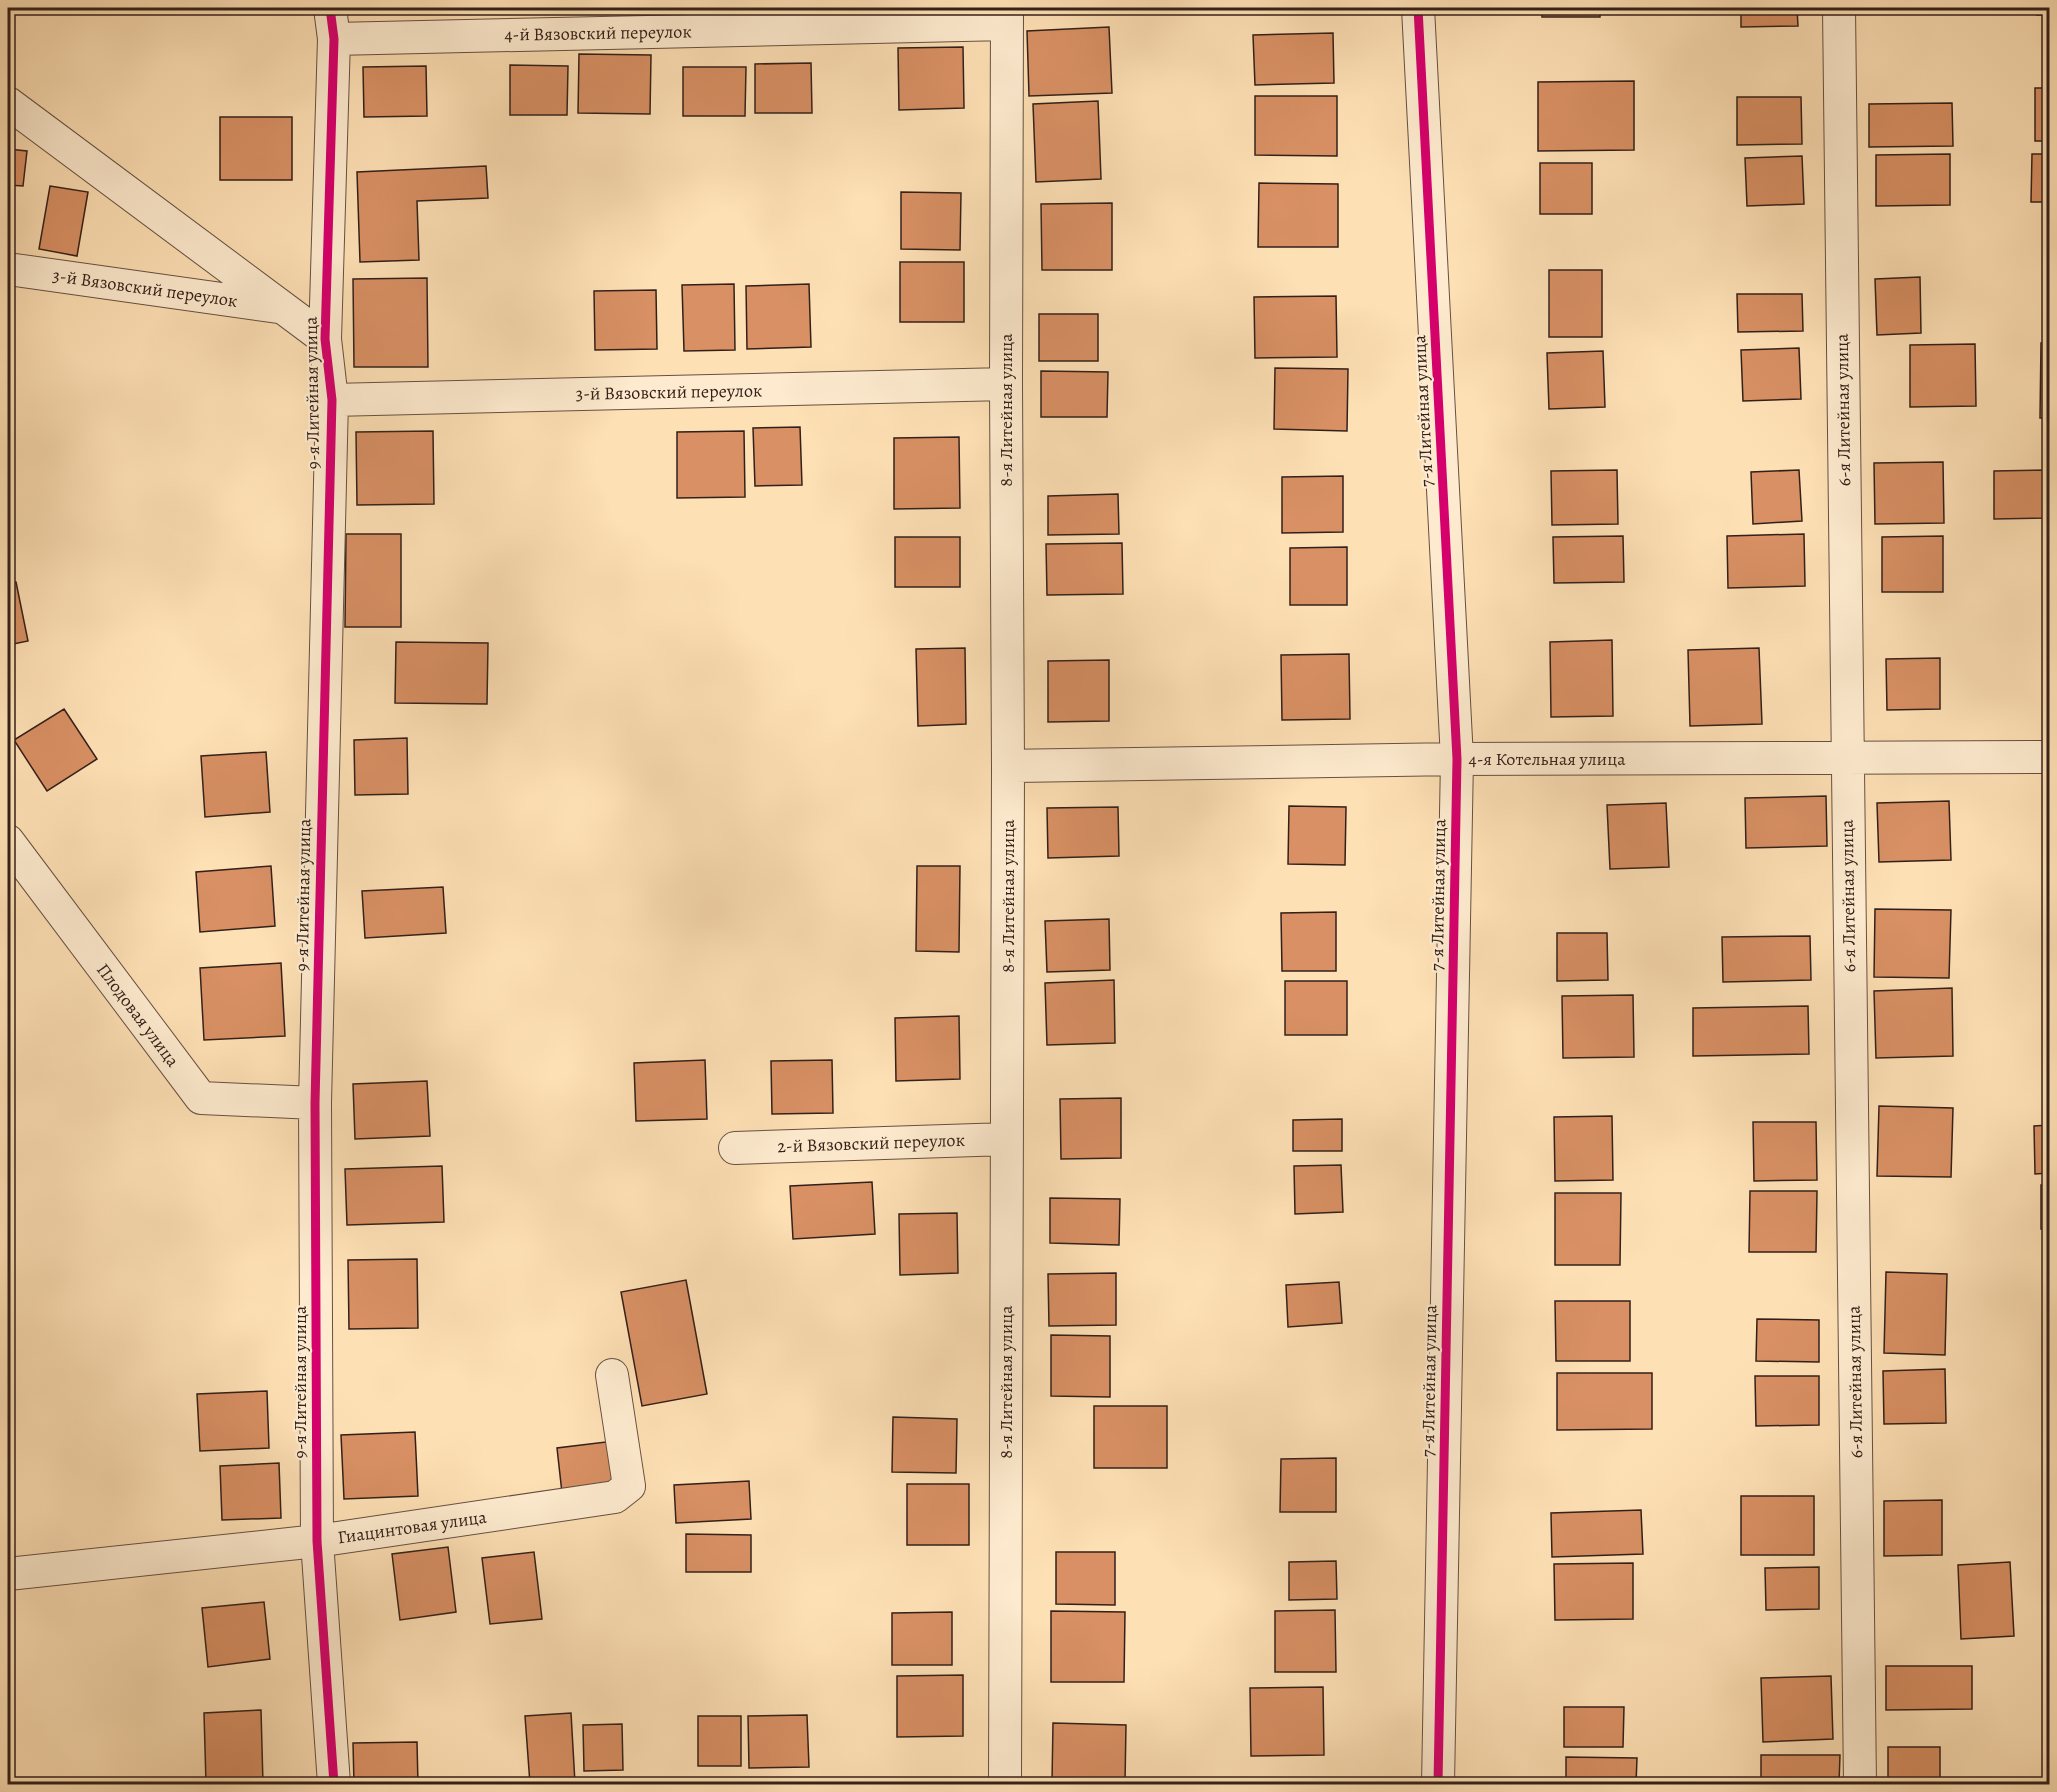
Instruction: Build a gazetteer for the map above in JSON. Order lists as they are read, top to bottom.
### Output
{
  "streets": {
    "street": [
      "4-й Вязовский переулок",
      "3-й Вязовский переулок",
      "9-я Литейная улица",
      "8-я Литейная улица",
      "6-я Литейная улица",
      "7-я Литейная улица",
      "4-я Котельная улица",
      "Плодовая улица",
      "2-й Вязовский переулок",
      "Гиацинтовая улица"
    ]
  },
  "crossings": [
    ["4-й Вязовский переулок", "9-я Литейная улица"],
    ["4-й Вязовский переулок", "8-я Литейная улица"],
    ["3-й Вязовский переулок", "9-я Литейная улица"],
    ["3-й Вязовский переулок", "8-я Литейная улица"],
    ["9-я Литейная улица", "Плодовая улица"],
    ["9-я Литейная улица", "Гиацинтовая улица"],
    ["8-я Литейная улица", "4-я Котельная улица"],
    ["8-я Литейная улица", "2-й Вязовский переулок"],
    ["6-я Литейная улица", "4-я Котельная улица"],
    ["7-я Литейная улица", "4-я Котельная улица"]
  ]
}
